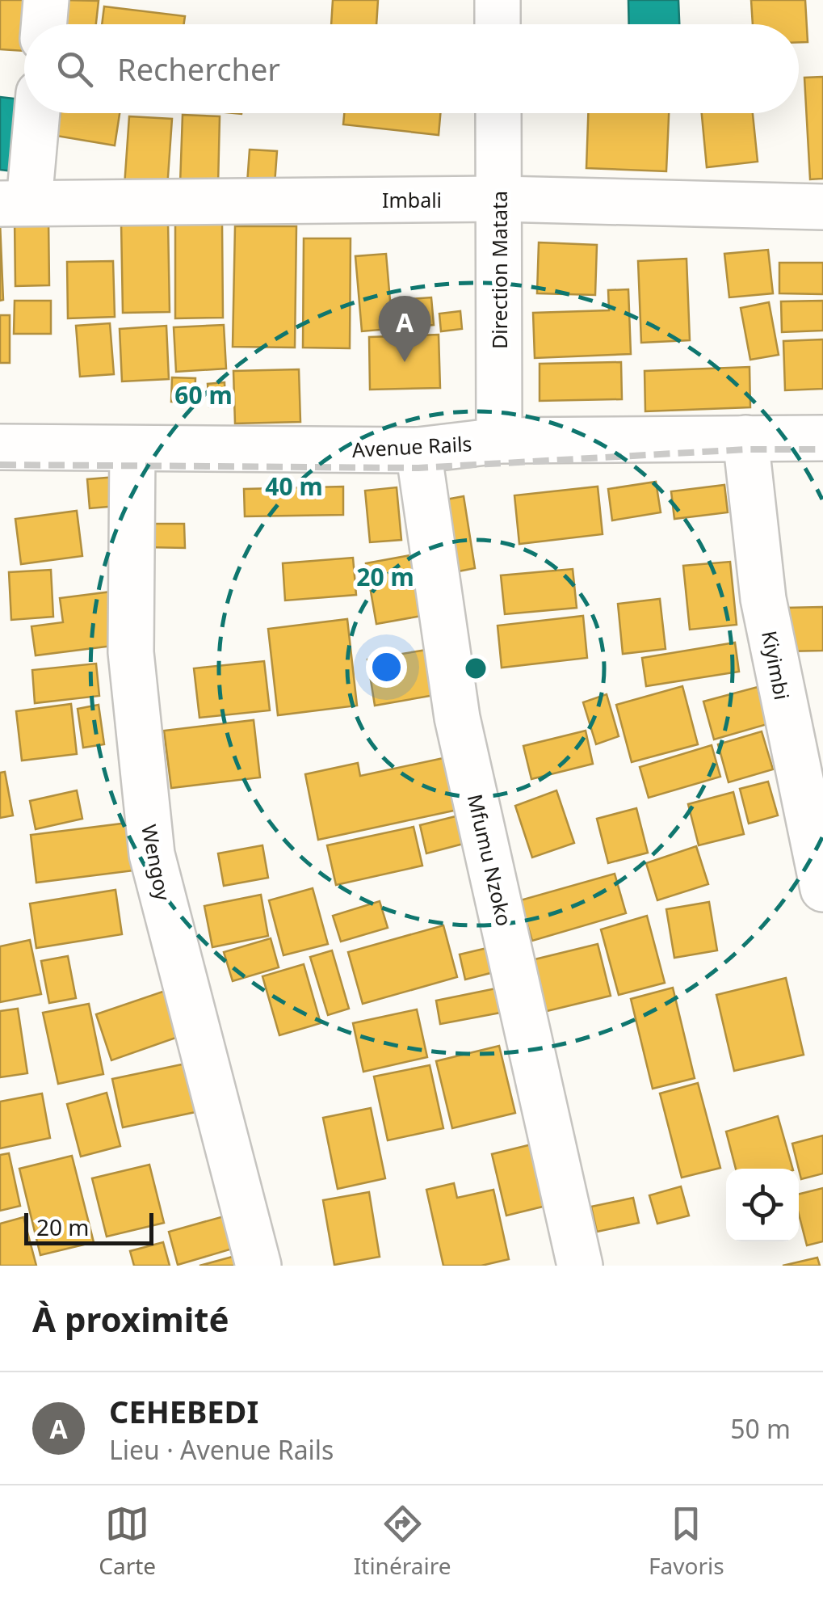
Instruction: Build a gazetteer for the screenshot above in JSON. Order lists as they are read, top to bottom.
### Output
{
  "streets": {
    "street": [
      "Imbali",
      "Direction Matata",
      "Avenue Rails",
      "Kiyimbi",
      "Mfumu Nzoko",
      "Wengoy"
    ]
  },
  "crossings": [
    ["Imbali", "Direction Matata"],
    ["Direction Matata", "Avenue Rails"],
    ["Avenue Rails", "Kiyimbi"],
    ["Avenue Rails", "Mfumu Nzoko"],
    ["Avenue Rails", "Wengoy"]
  ],
  "scale_bar": "20 m",
  "page": {
    "search": "Rechercher",
    "pins": "A",
    "scale": "20 m",
    "heading": "À proximité",
    "list": [
      {
        "mark": "A",
        "name": "CEHEBEDI",
        "note": "Lieu · Avenue Rails",
        "value": "50 m"
      }
    ],
    "nav": ["Carte", "Itinéraire", "Favoris"]
  },
  "rings": ["60 m", "40 m", "20 m"]
}
